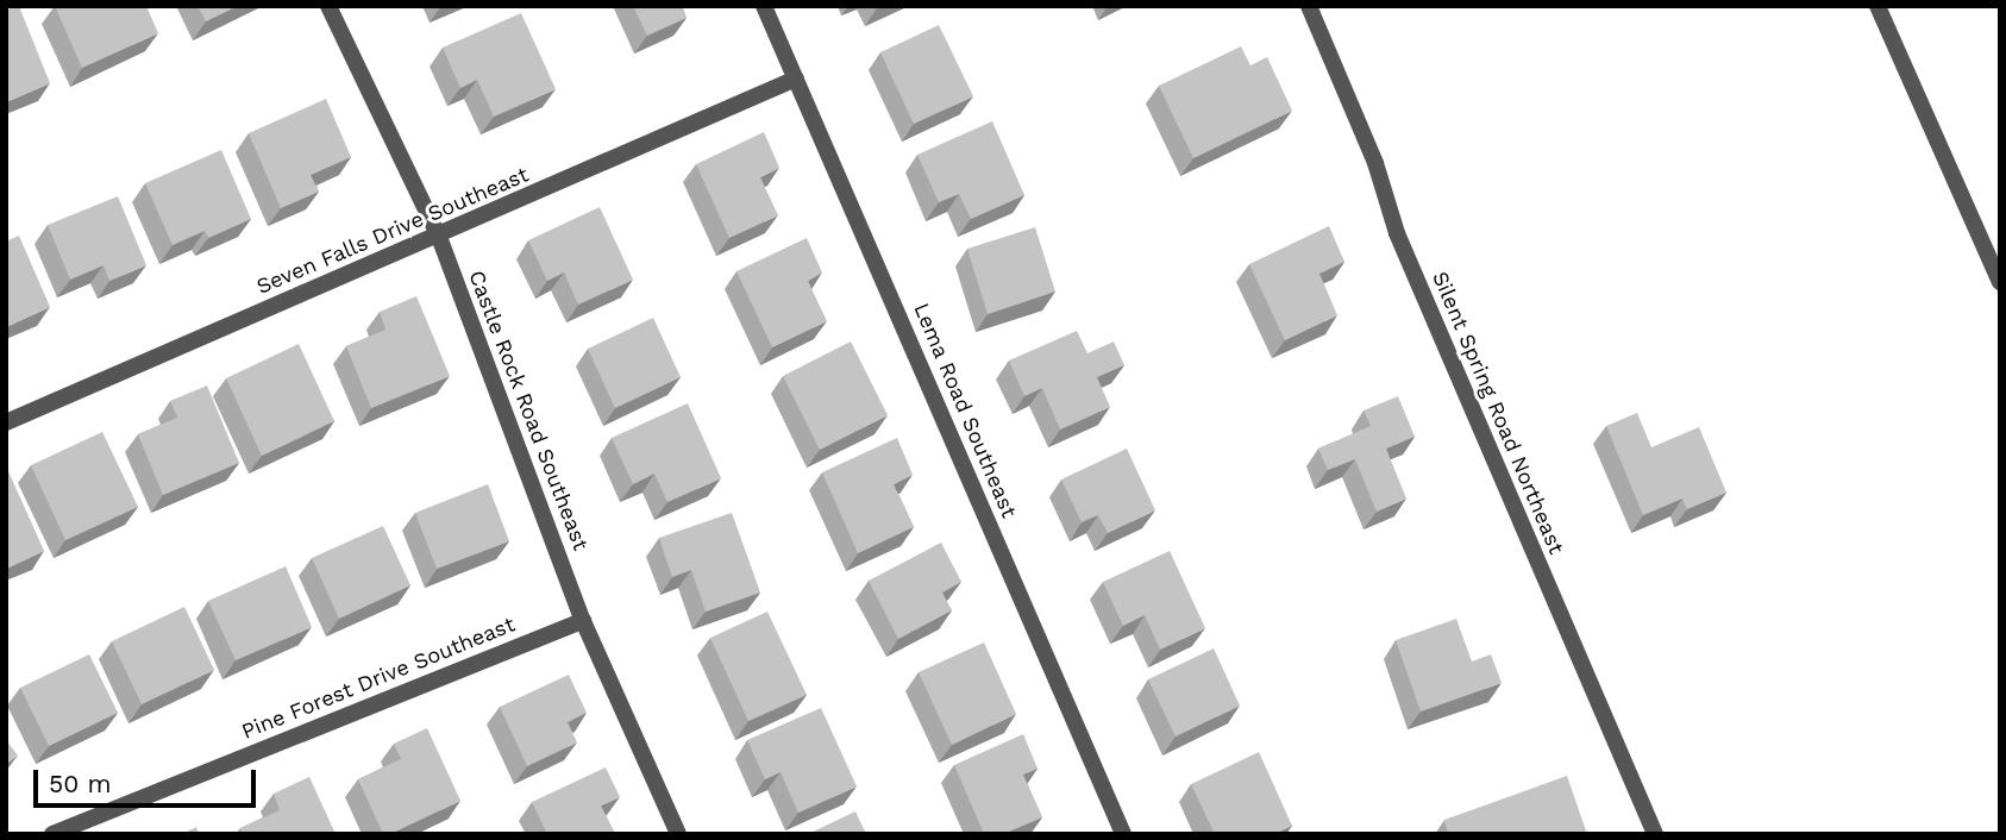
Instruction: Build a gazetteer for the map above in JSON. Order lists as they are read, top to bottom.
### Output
{
  "streets": {
    "street": [
      "Seven Falls Drive Southeast",
      "Castle Rock Road Southeast",
      "Lema Road Southeast",
      "Silent Spring Road Northeast",
      "Pine Forest Drive Southeast"
    ]
  },
  "crossings": [
    ["Seven Falls Drive Southeast", "Castle Rock Road Southeast"],
    ["Seven Falls Drive Southeast", "Lema Road Southeast"],
    ["Castle Rock Road Southeast", "Pine Forest Drive Southeast"]
  ],
  "scale_bar": "50 m"
}
